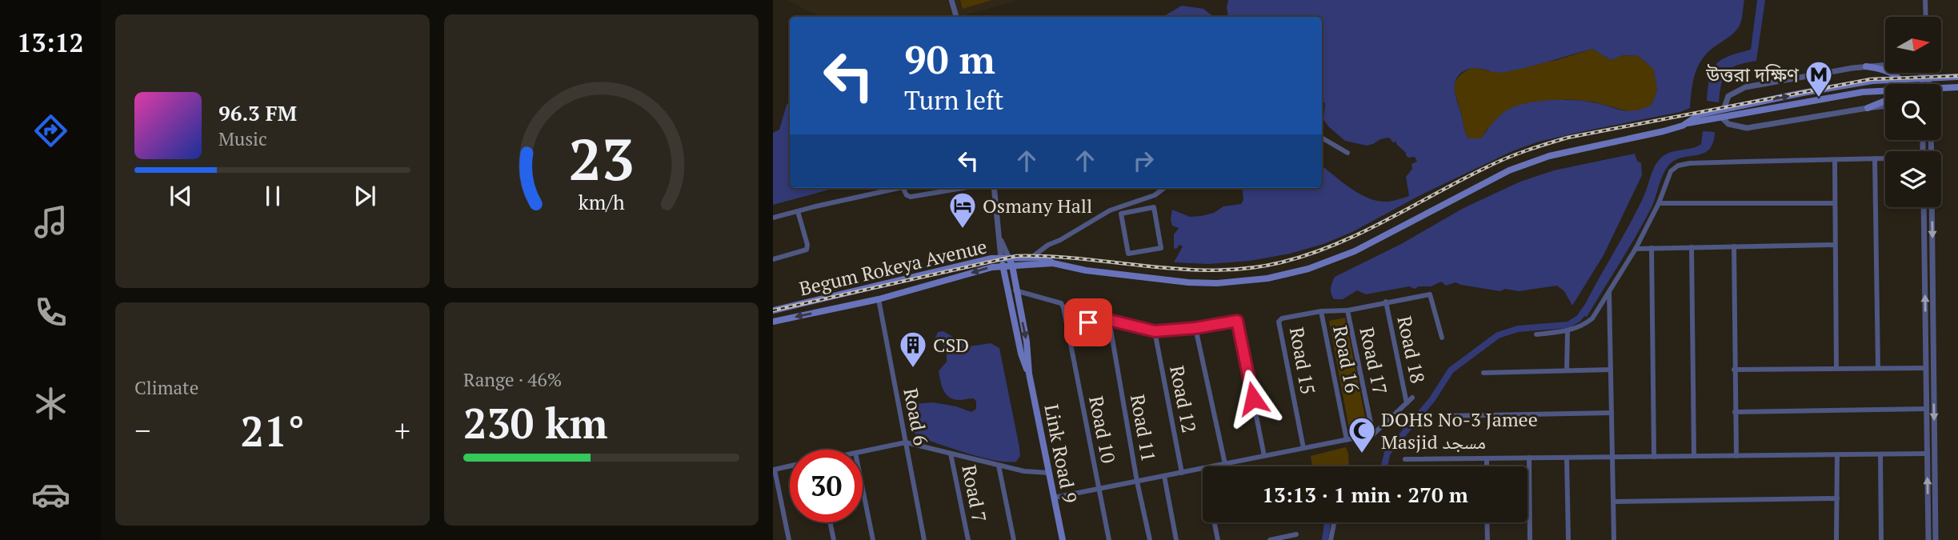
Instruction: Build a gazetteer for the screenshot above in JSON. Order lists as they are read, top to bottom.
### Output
{
  "streets": {
    "main road": ["Begum Rokeya Avenue", "Link Road 9"],
    "street": [
      "Road 18",
      "Road 16",
      "Road 15",
      "Road 17",
      "Road 12",
      "Road 6",
      "Road 11",
      "Road 10",
      "Road 7"
    ]
  },
  "crossings": [
    ["Begum Rokeya Avenue", "Road 6"],
    ["Begum Rokeya Avenue", "Link Road 9"],
    ["Road 18", "Road 17"],
    ["Road 16", "Road 15"],
    ["Road 16", "Road 17"],
    ["Road 10", "Link Road 9"]
  ],
  "places": {
    "metro station": ["উত্তরা দক্ষিণ"],
    "hotel": ["Osmany Hall"],
    "building": ["CSD"],
    "mosque": ["DOHS No-3 Jamee Masjid مسجد"]
  },
  "north": "right",
  "page": {
    "tabs": "13:12",
    "turn": ["90 m", "Turn left"],
    "song": ["96.3 FM", "Music"],
    "tile": [
      "Climate",
      ["Range · 46%", "230 km"]
    ],
    "heat": ["−", "21°", "+"],
    "limit": "30",
    "trip": "13:13 · 1 min · 270 m",
    "gauge": ["23", "km/h"]
  }
}
